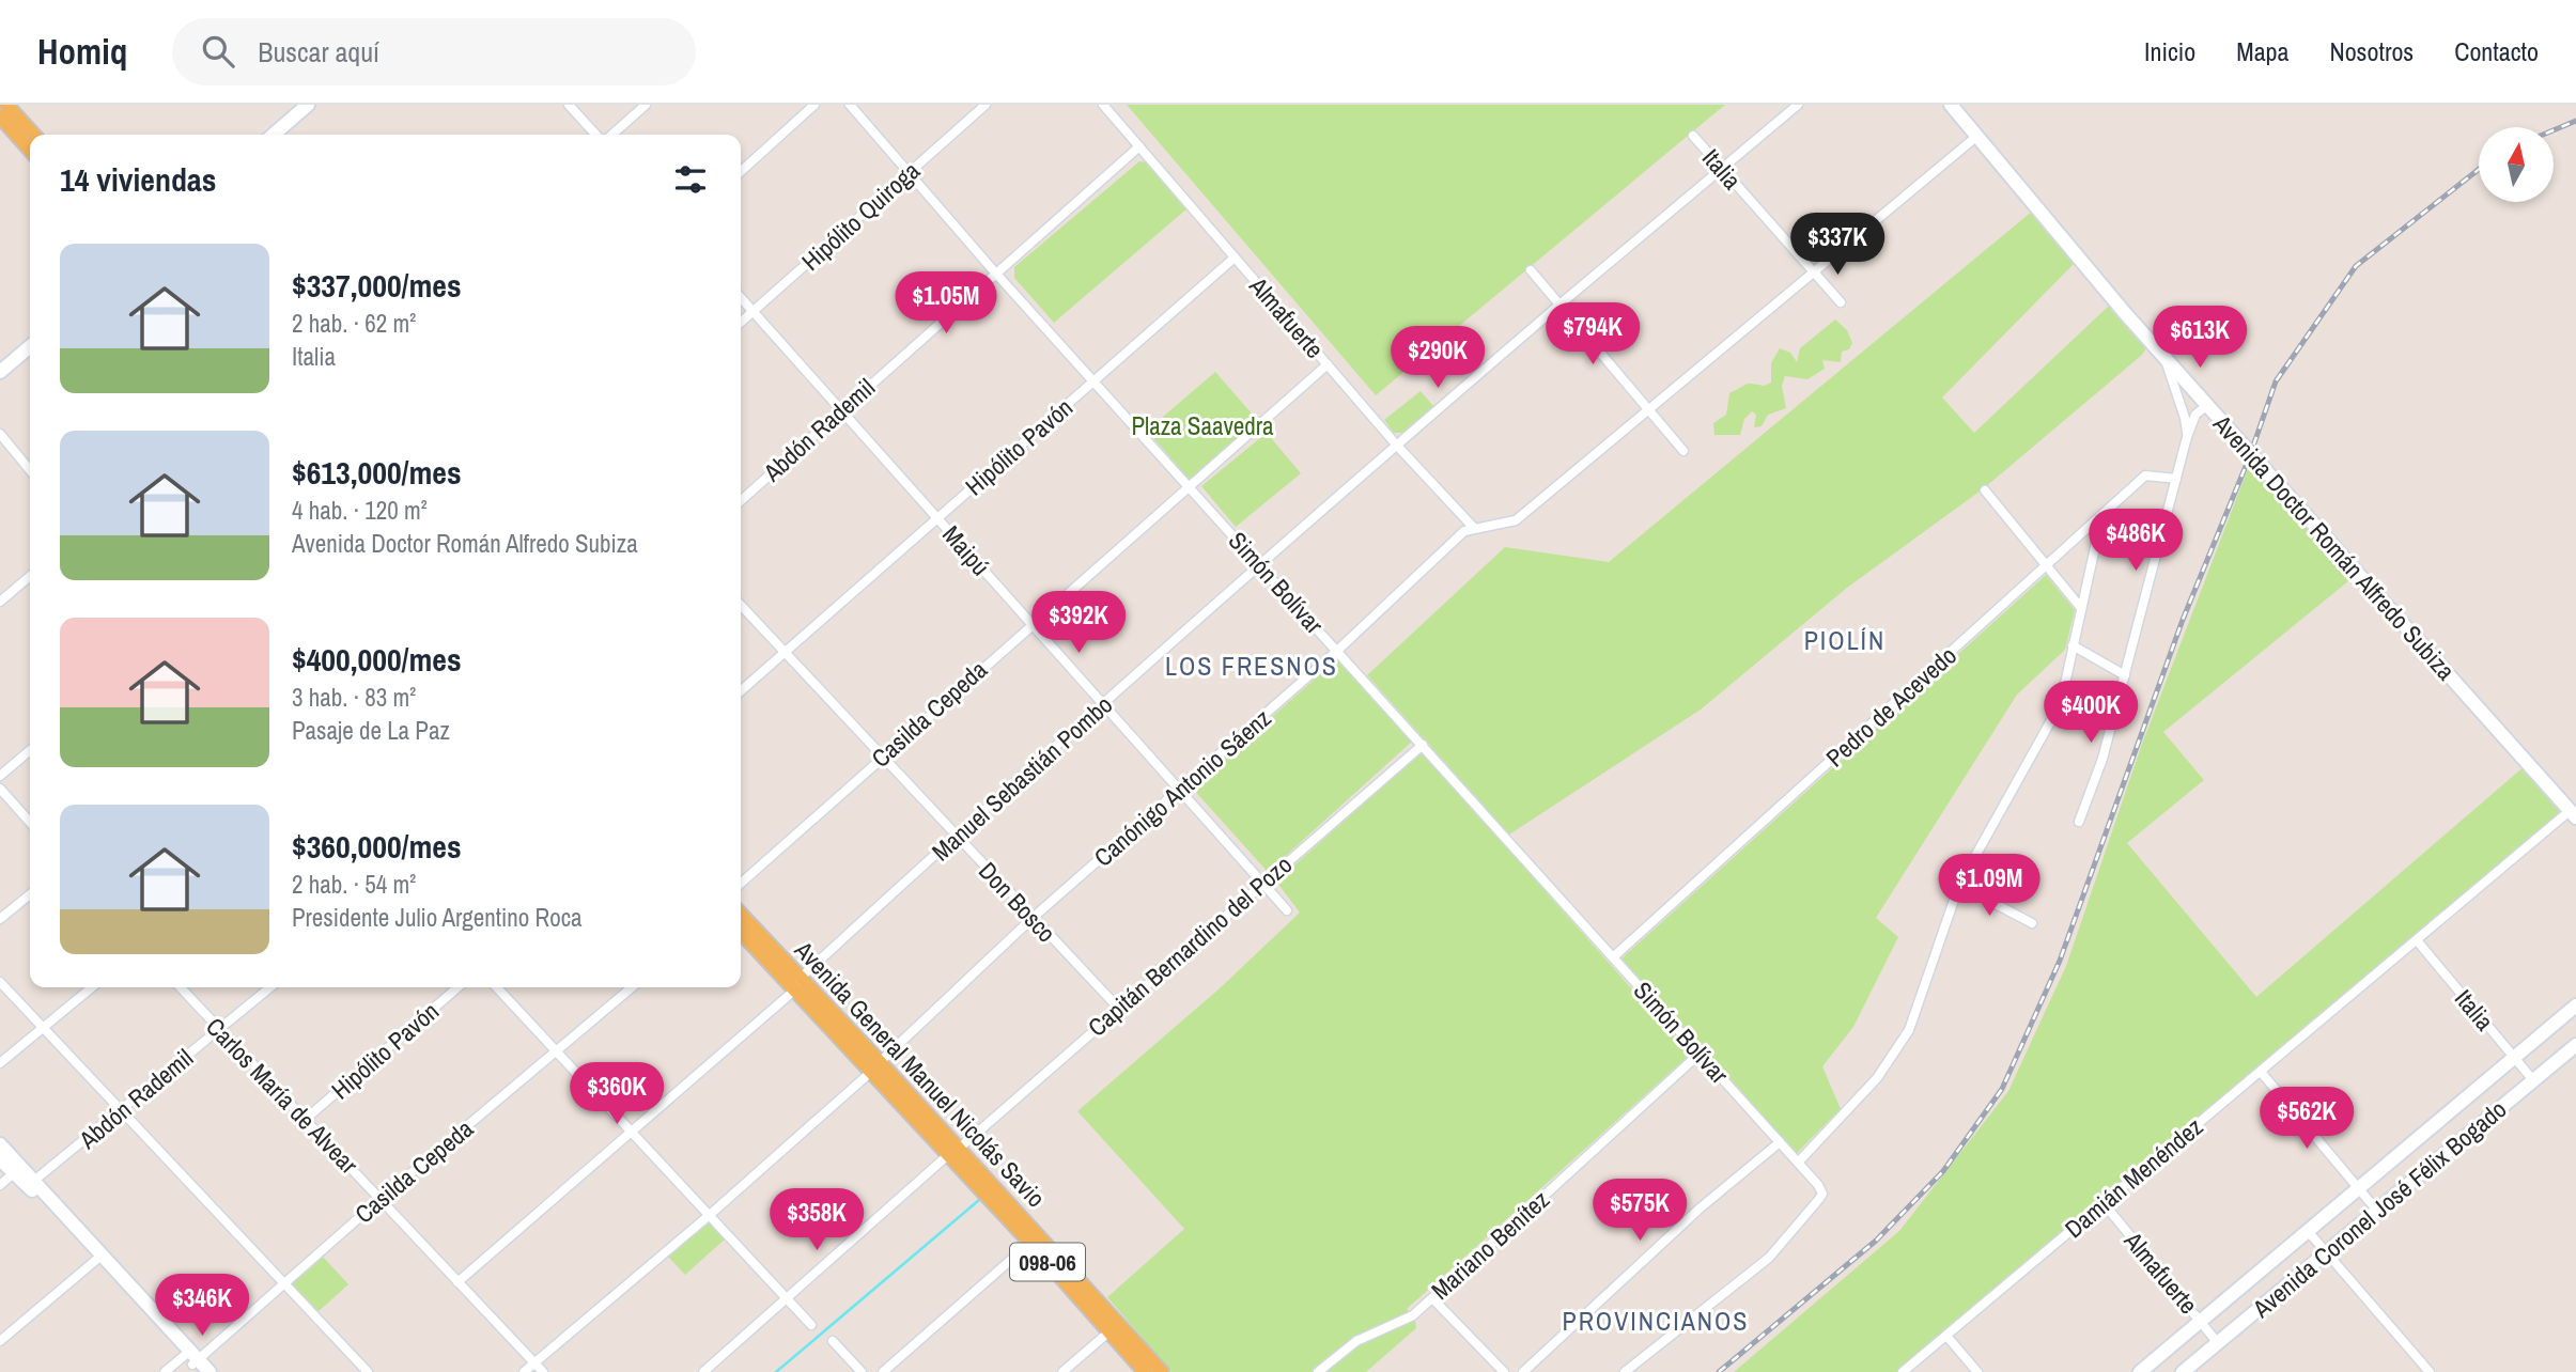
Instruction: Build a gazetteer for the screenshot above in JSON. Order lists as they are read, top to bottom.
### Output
{
  "streets": {
    "main road": [
      "Avenida Doctor Román Alfredo Subiza",
      "Avenida General Manuel Nicolás Savio",
      "Avenida Coronel José Félix Bogado",
      "098-06"
    ],
    "street": [
      "Italia",
      "Hipólito Quiroga",
      "Almafuerte",
      "Abdón Rademil",
      "Hipólito Pavón",
      "Maipú",
      "Simón Bolívar",
      "Pedro de Acevedo",
      "Casilda Cepeda",
      "Manuel Sebastián Pombo",
      "Canónigo Antonio Sáenz",
      "Don Bosco",
      "Capitán Bernardino del Pozo",
      "Carlos María de Alvear",
      "Damián Menéndez",
      "Mariano Benítez"
    ]
  },
  "crossings": [
    ["Italia", "Manuel Sebastián Pombo"],
    ["Italia", "Damián Menéndez"],
    ["Italia", "Avenida Coronel José Félix Bogado"],
    ["Hipólito Quiroga", "Maipú"],
    ["Hipólito Quiroga", "Simón Bolívar"],
    ["Almafuerte", "Abdón Rademil"],
    ["Almafuerte", "Hipólito Pavón"],
    ["Almafuerte", "Casilda Cepeda"],
    ["Almafuerte", "Manuel Sebastián Pombo"],
    ["Almafuerte", "Canónigo Antonio Sáenz"],
    ["Almafuerte", "Damián Menéndez"],
    ["Almafuerte", "Avenida Coronel José Félix Bogado"],
    ["Abdón Rademil", "Maipú"],
    ["Abdón Rademil", "Simón Bolívar"],
    ["Abdón Rademil", "Carlos María de Alvear"],
    ["Hipólito Pavón", "Maipú"],
    ["Hipólito Pavón", "Simón Bolívar"],
    ["Hipólito Pavón", "Don Bosco"],
    ["Hipólito Pavón", "Carlos María de Alvear"],
    ["Avenida Doctor Román Alfredo Subiza", "Damián Menéndez"],
    ["Maipú", "Casilda Cepeda"],
    ["Maipú", "Manuel Sebastián Pombo"],
    ["Maipú", "Canónigo Antonio Sáenz"],
    ["Maipú", "Capitán Bernardino del Pozo"],
    ["Simón Bolívar", "Pedro de Acevedo"],
    ["Simón Bolívar", "Casilda Cepeda"],
    ["Simón Bolívar", "Manuel Sebastián Pombo"],
    ["Simón Bolívar", "Canónigo Antonio Sáenz"],
    ["Simón Bolívar", "Capitán Bernardino del Pozo"],
    ["Simón Bolívar", "Mariano Benítez"],
    ["Casilda Cepeda", "Don Bosco"],
    ["Casilda Cepeda", "Carlos María de Alvear"],
    ["Manuel Sebastián Pombo", "Don Bosco"],
    ["Manuel Sebastián Pombo", "Avenida General Manuel Nicolás Savio"],
    ["Manuel Sebastián Pombo", "Carlos María de Alvear"],
    ["Canónigo Antonio Sáenz", "Don Bosco"],
    ["Canónigo Antonio Sáenz", "Avenida General Manuel Nicolás Savio"],
    ["Canónigo Antonio Sáenz", "Carlos María de Alvear"],
    ["Don Bosco", "Capitán Bernardino del Pozo"],
    ["Capitán Bernardino del Pozo", "Avenida General Manuel Nicolás Savio"]
  ],
  "districts": ["PIOLÍN", "LOS FRESNOS", "PROVINCIANOS"],
  "parks": ["Plaza Saavedra"],
  "north": "top",
  "page": {
    "header": "Homiq",
    "search": "Buscar aquí",
    "nav": [
      "Inicio",
      "Mapa",
      "Nosotros",
      "Contacto"
    ],
    "heading": "14 viviendas",
    "price": [
      "$337K",
      "$1.05M",
      "$794K",
      "$613K",
      "$290K",
      "$486K",
      "$392K",
      "$400K",
      "$1.09M",
      "$360K",
      "$562K",
      "$575K",
      "$358K",
      "$346K"
    ],
    "list": [
      {
        "name": "$337,000/mes",
        "note": "2 hab. · 62 m² · Italia"
      },
      {
        "name": "$613,000/mes",
        "note": "4 hab. · 120 m² · Avenida Doctor Román Alfredo Subiza"
      },
      {
        "name": "$400,000/mes",
        "note": "3 hab. · 83 m² · Pasaje de La Paz"
      },
      {
        "name": "$360,000/mes",
        "note": "2 hab. · 54 m² · Presidente Julio Argentino Roca"
      }
    ]
  }
}
